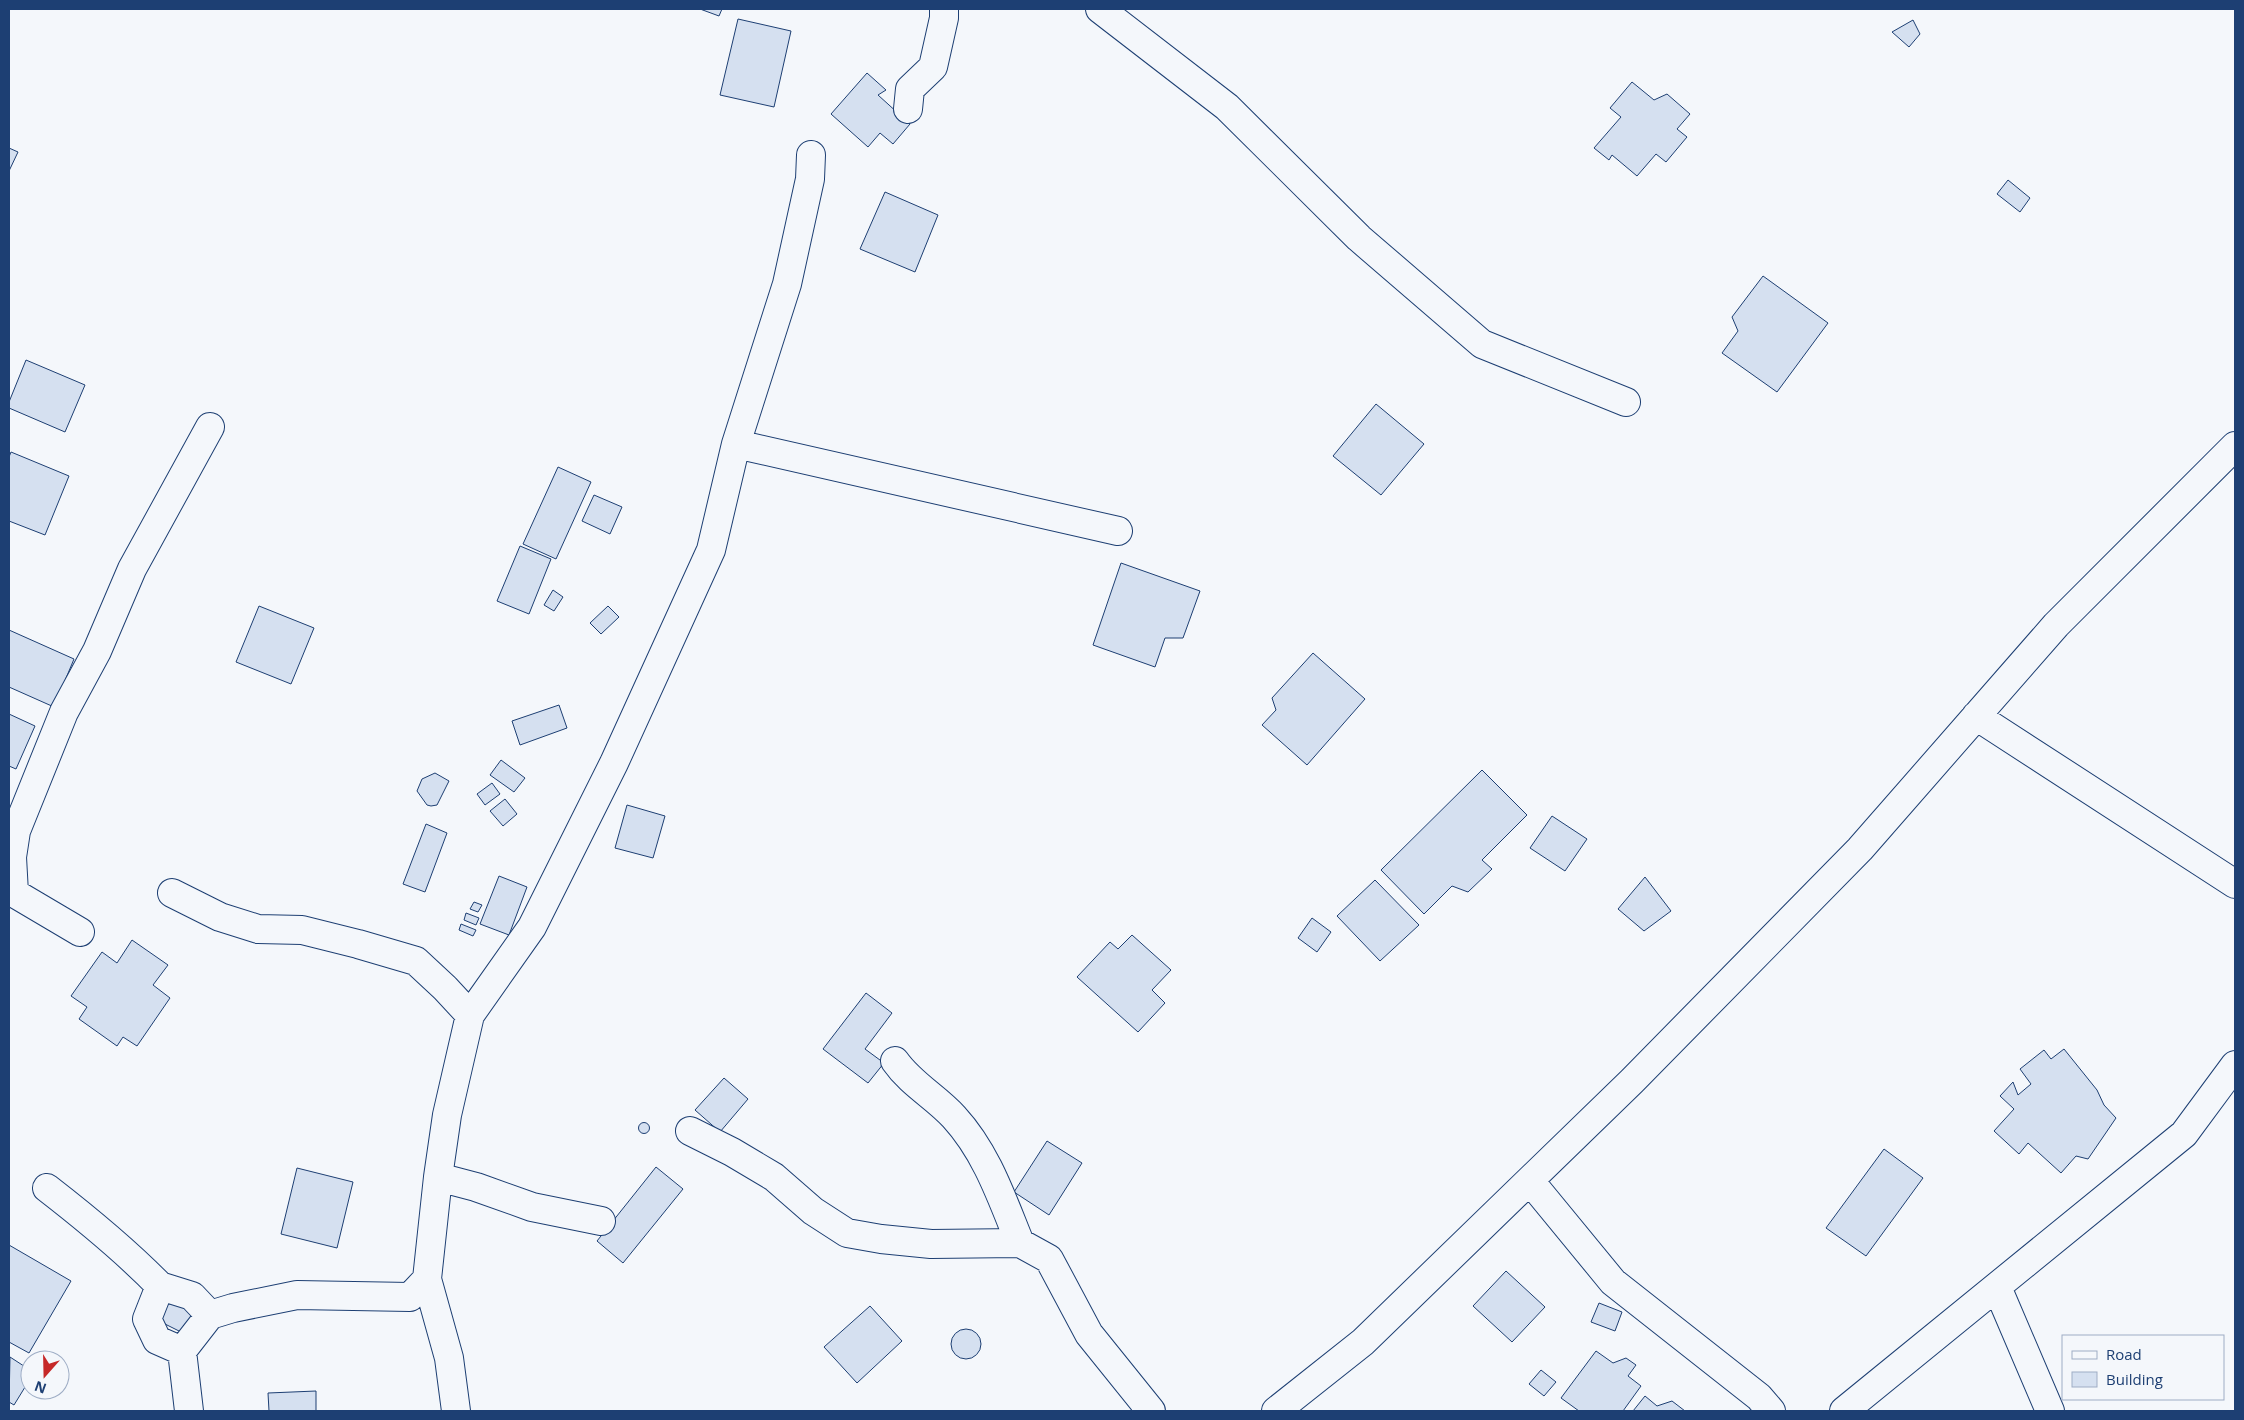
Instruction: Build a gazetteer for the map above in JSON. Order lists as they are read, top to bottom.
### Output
{
  "legend": ["Road", "Building"],
  "north": "bottom"
}
